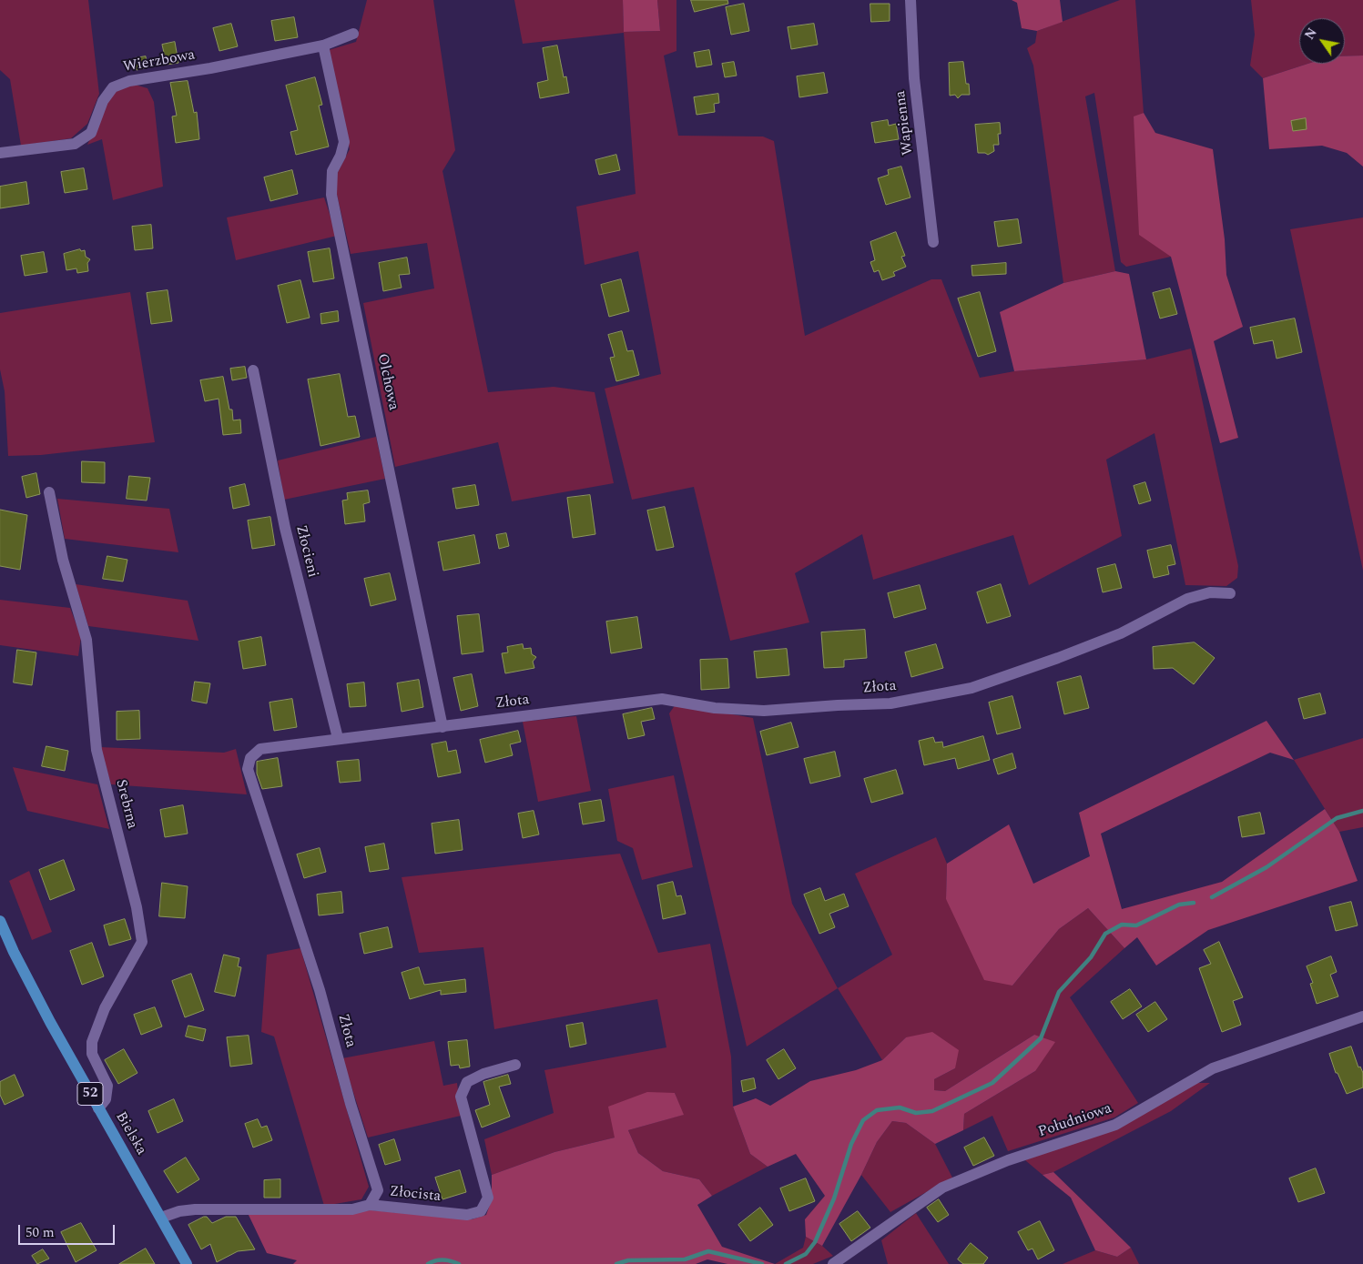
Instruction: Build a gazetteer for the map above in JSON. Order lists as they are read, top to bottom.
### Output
{
  "streets": {
    "main road": ["52", "Bielska"],
    "street": [
      "Wierzbowa",
      "Wapienna",
      "Olchowa",
      "Złocieni",
      "Złota",
      "Srebrna",
      "Południowa",
      "Złocista"
    ]
  },
  "crossings": [
    ["Wierzbowa", "Olchowa"],
    ["Olchowa", "Złota"],
    ["Złocieni", "Złota"],
    ["Złota", "Złocista"],
    ["Srebrna", "Bielska"],
    ["Bielska", "Złocista"]
  ],
  "scale_bar": "50 m",
  "north": "top left"
}
